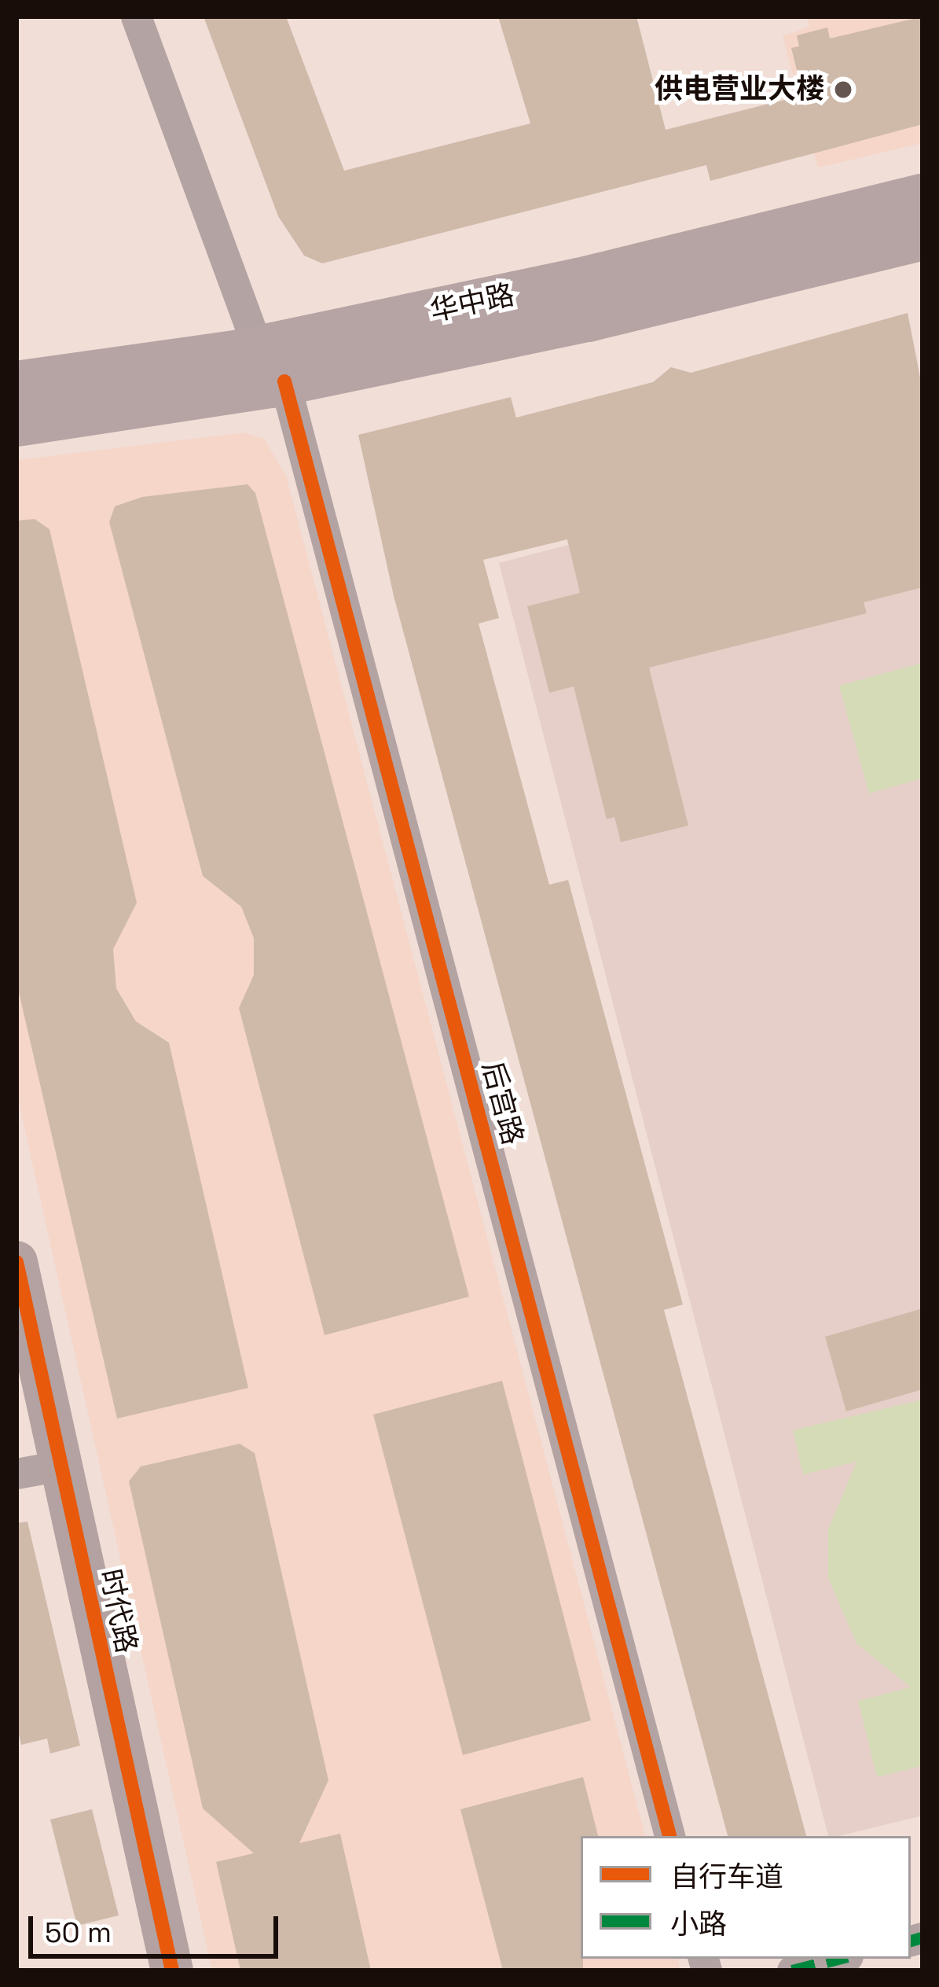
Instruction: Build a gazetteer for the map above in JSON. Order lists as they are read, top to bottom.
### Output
{
  "streets": {
    "main road": ["华中路"],
    "street": ["后宫路", "时代路"]
  },
  "crossings": [
    ["华中路", "后宫路"]
  ],
  "places": ["供电营业大楼"],
  "legend": ["自行车道", "小路"],
  "scale_bar": "50 m"
}
